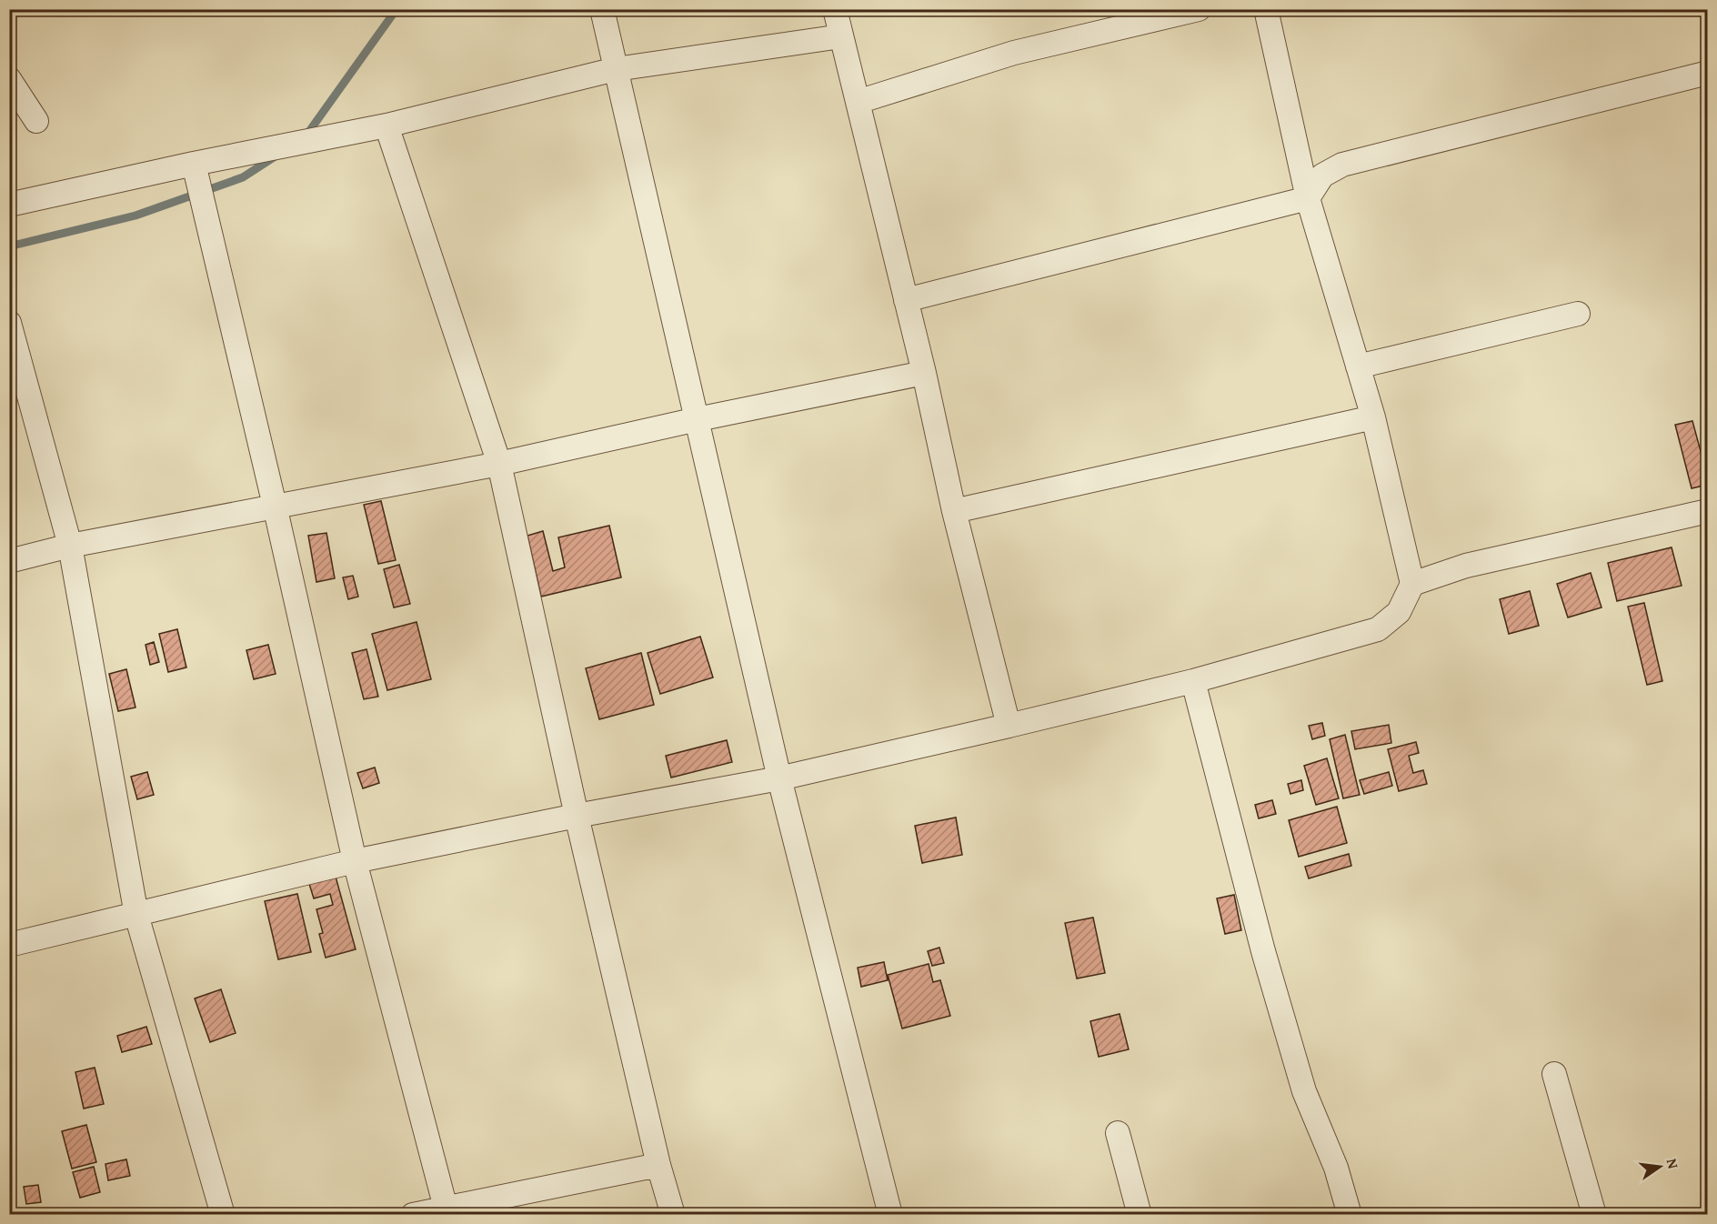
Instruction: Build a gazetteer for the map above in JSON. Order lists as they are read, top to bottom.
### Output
{
  "north": "right"
}
